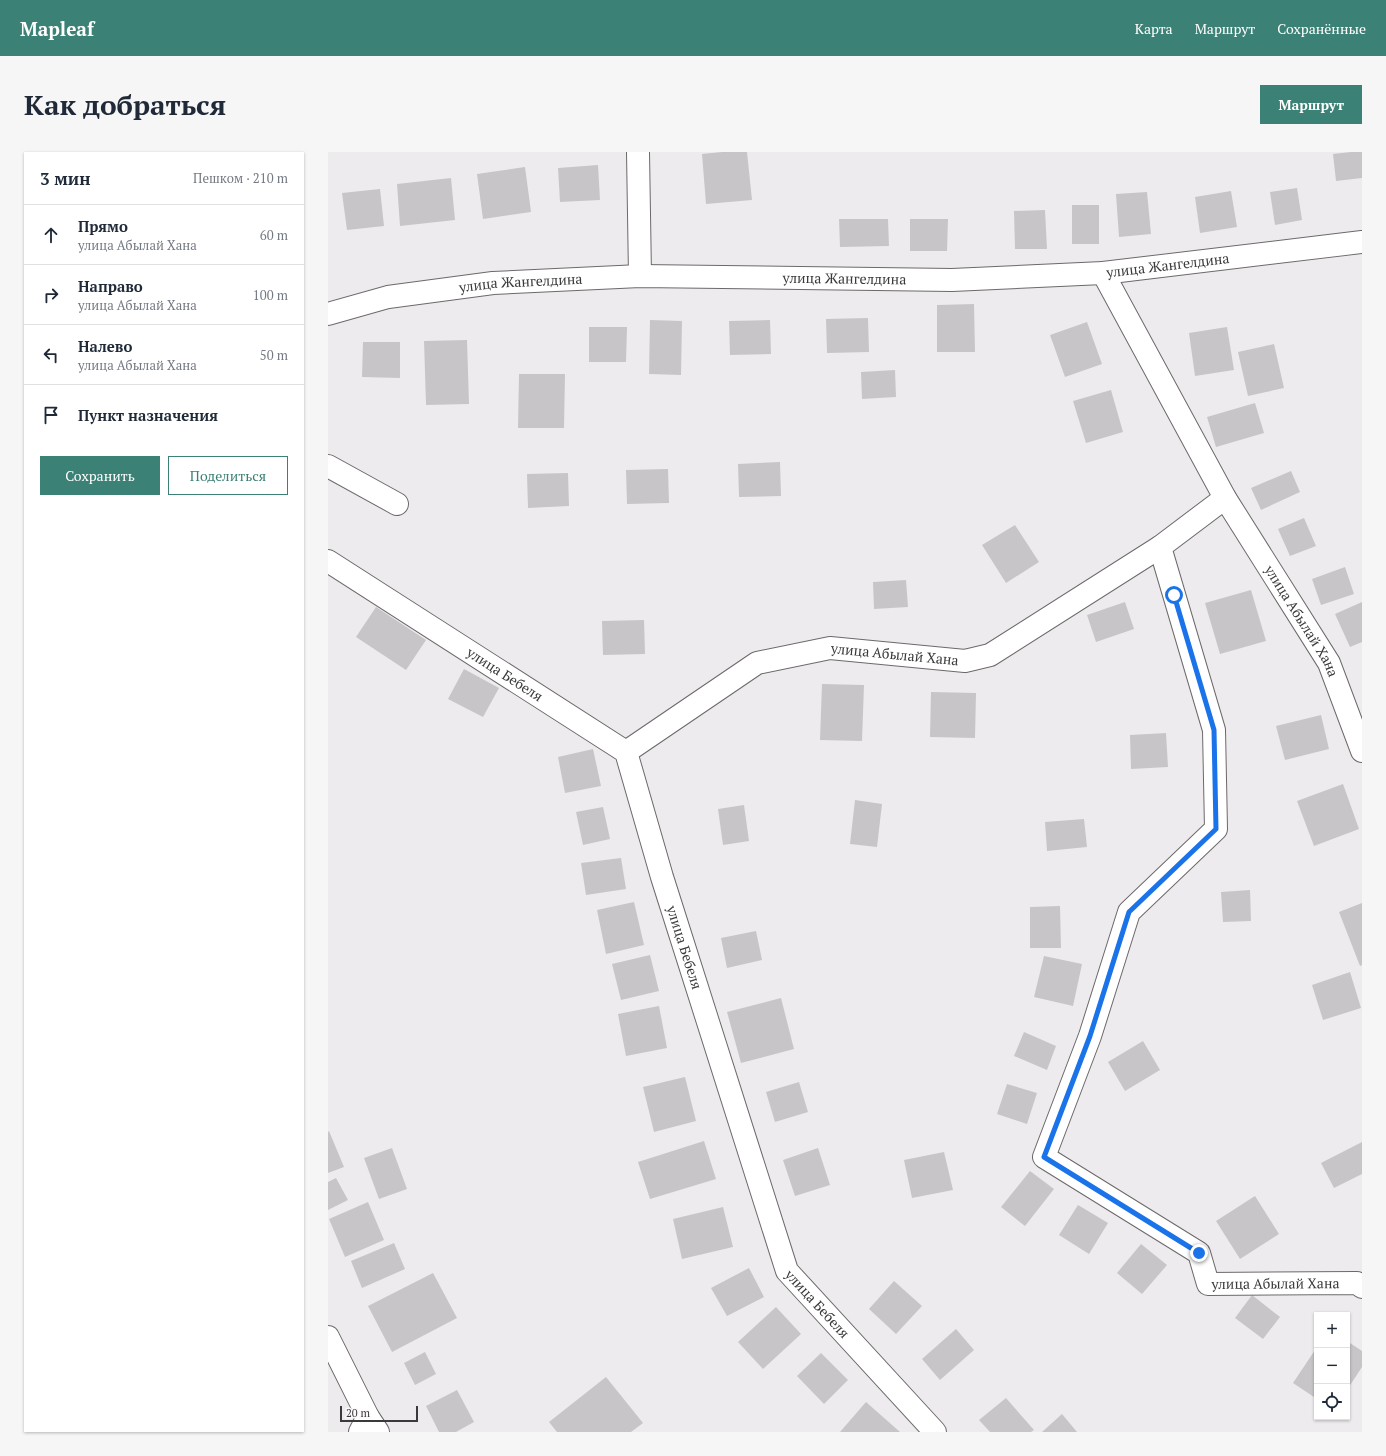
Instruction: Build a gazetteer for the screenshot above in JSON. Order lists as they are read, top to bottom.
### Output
{
  "streets": {
    "street": ["улица Жангелдина", "улица Абылай Хана", "улица Бебеля"]
  },
  "crossings": [
    ["улица Жангелдина", "улица Абылай Хана"],
    ["улица Абылай Хана", "улица Бебеля"]
  ],
  "scale_bar": "20 m",
  "page": {
    "header": "Mapleaf",
    "nav": ["Карта", "Маршрут", "Сохранённые"],
    "buttons": [
      "Маршрут",
      ["Сохранить", "Поделиться"]
    ],
    "title": "Как добраться",
    "heading": ["3 мин", "Пешком · 210 m"],
    "list": [
      ["Прямо", "улица Абылай Хана", "60 m"],
      ["Направо", "улица Абылай Хана", "100 m"],
      ["Налево", "улица Абылай Хана", "50 m"],
      "Пункт назначения"
    ],
    "map_buttons": ["+", "−"],
    "scale": "20 m"
  }
}
